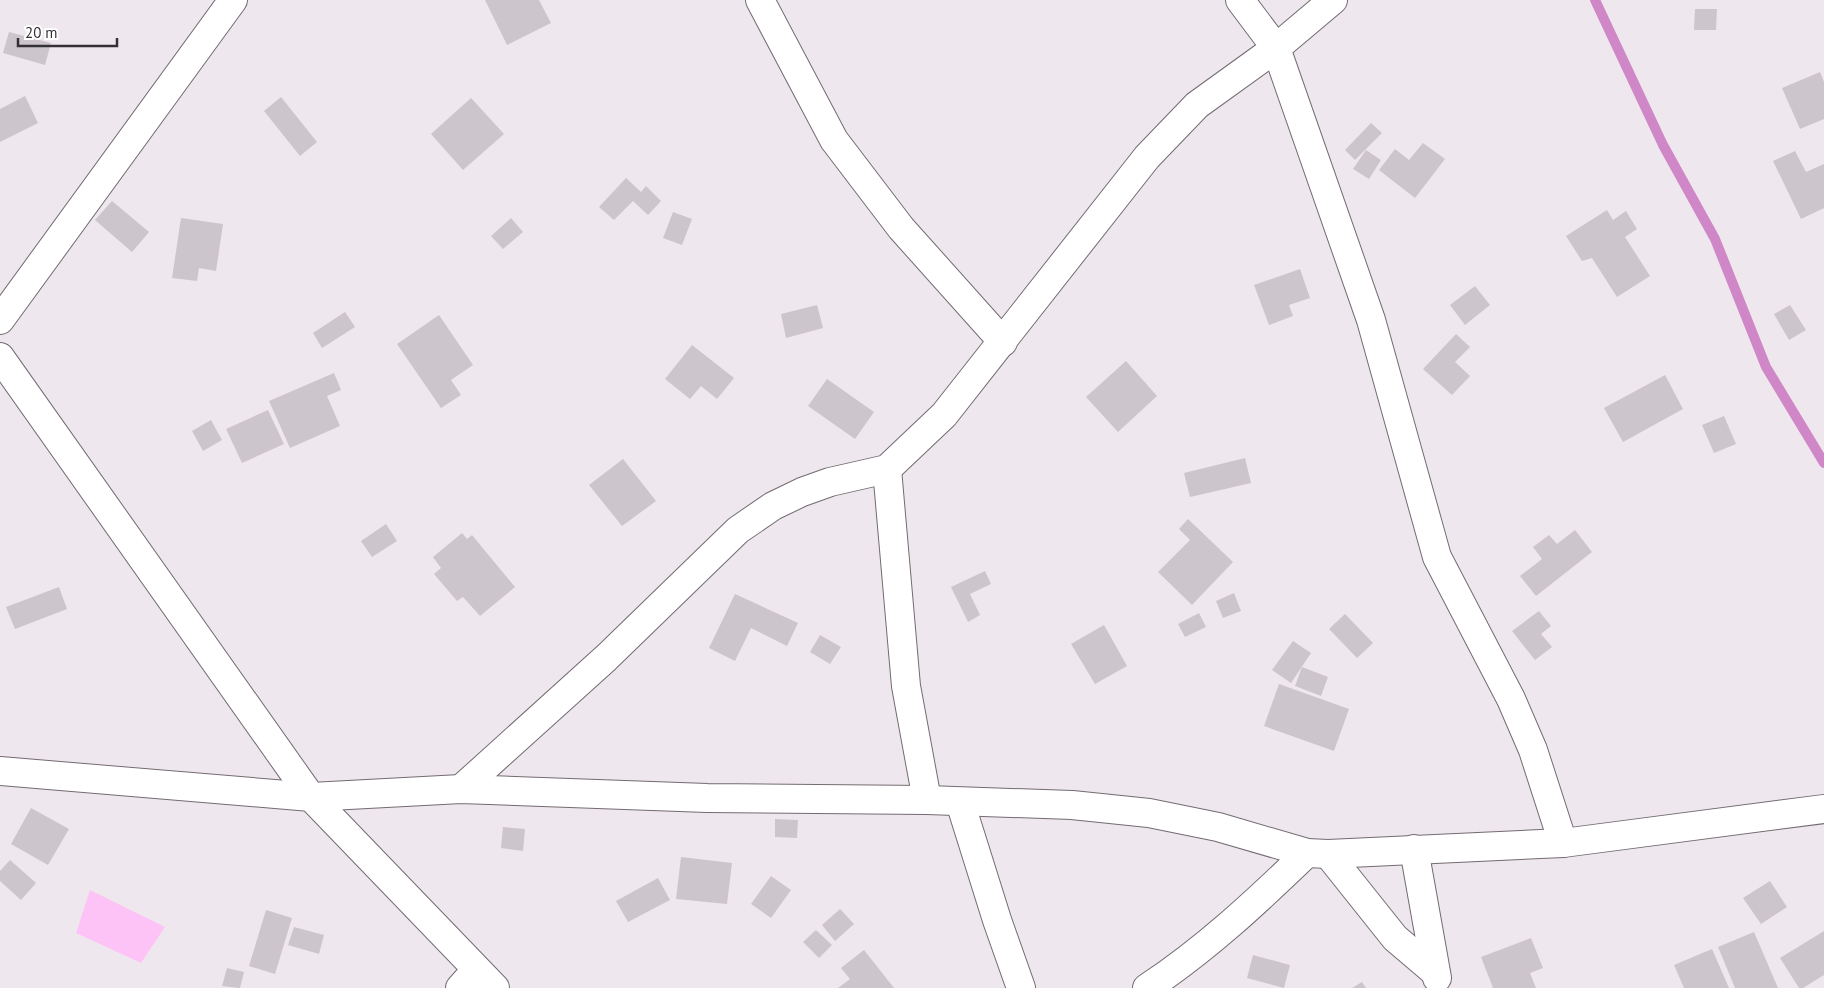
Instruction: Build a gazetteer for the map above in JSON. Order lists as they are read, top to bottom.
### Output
{
  "scale_bar": "20 m"
}
